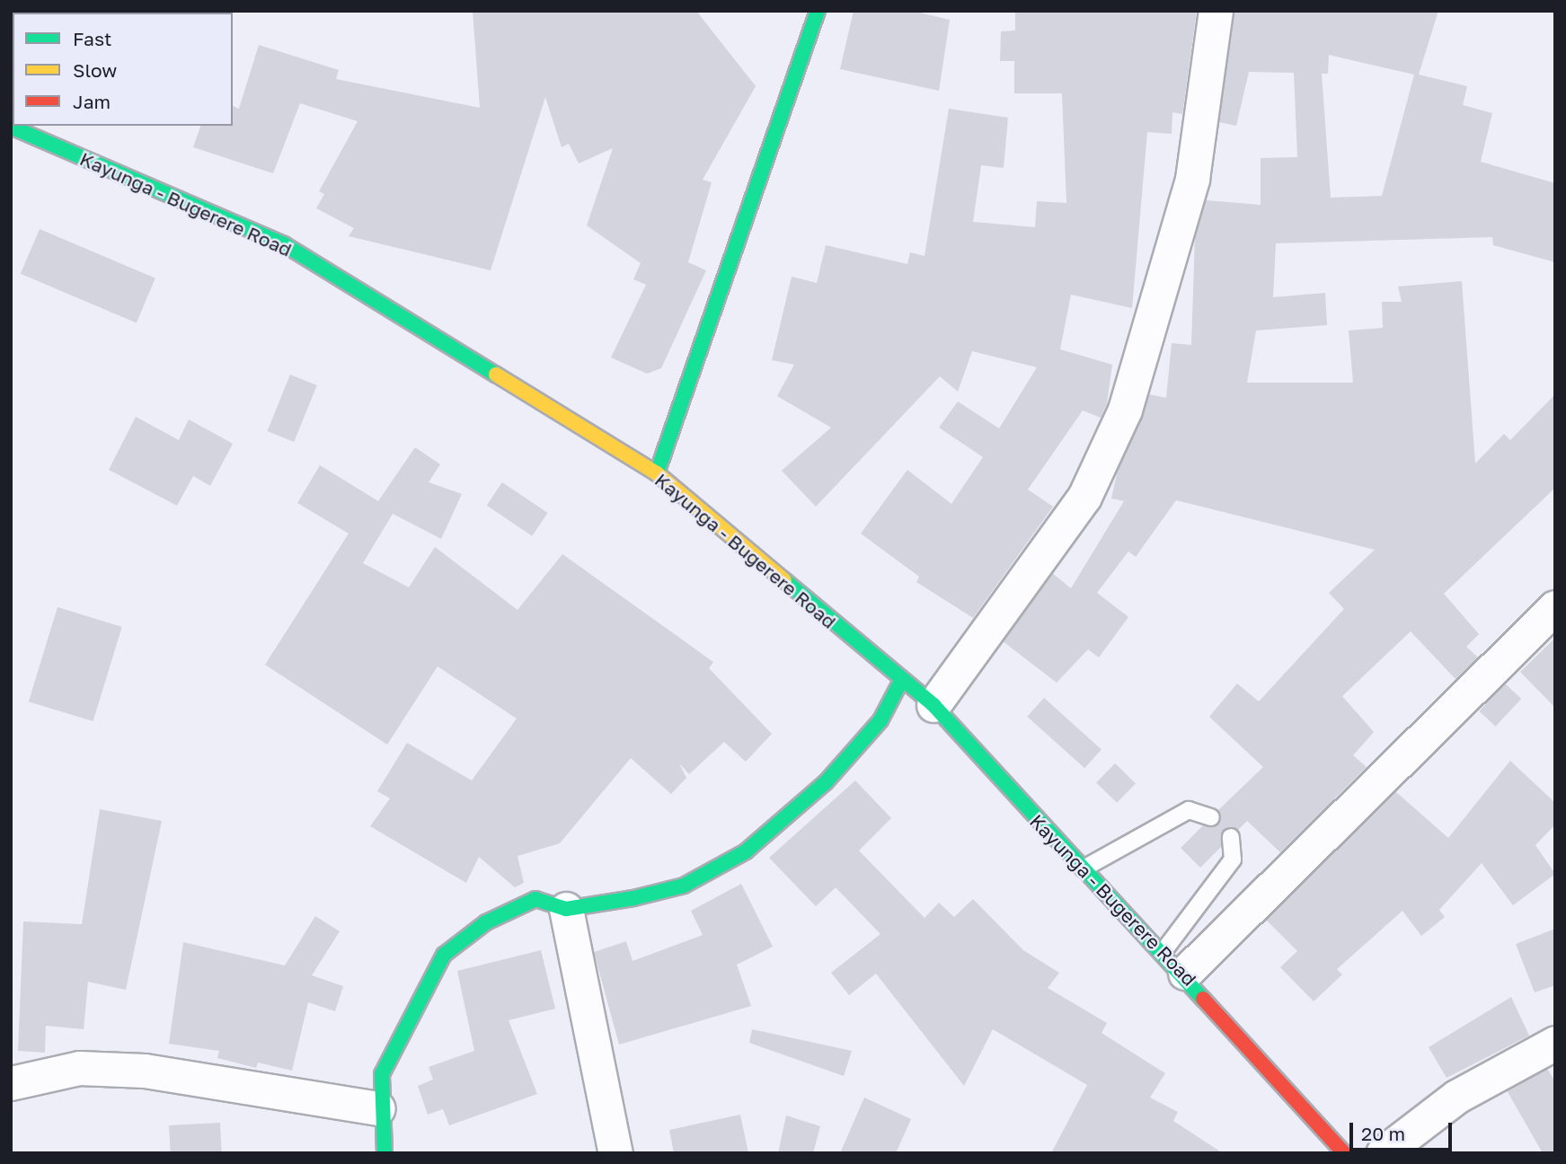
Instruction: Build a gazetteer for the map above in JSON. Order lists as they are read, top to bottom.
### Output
{
  "streets": {
    "main road": ["Kayunga - Bugerere Road"]
  },
  "legend": ["Fast", "Slow", "Jam"],
  "scale_bar": "20 m"
}
